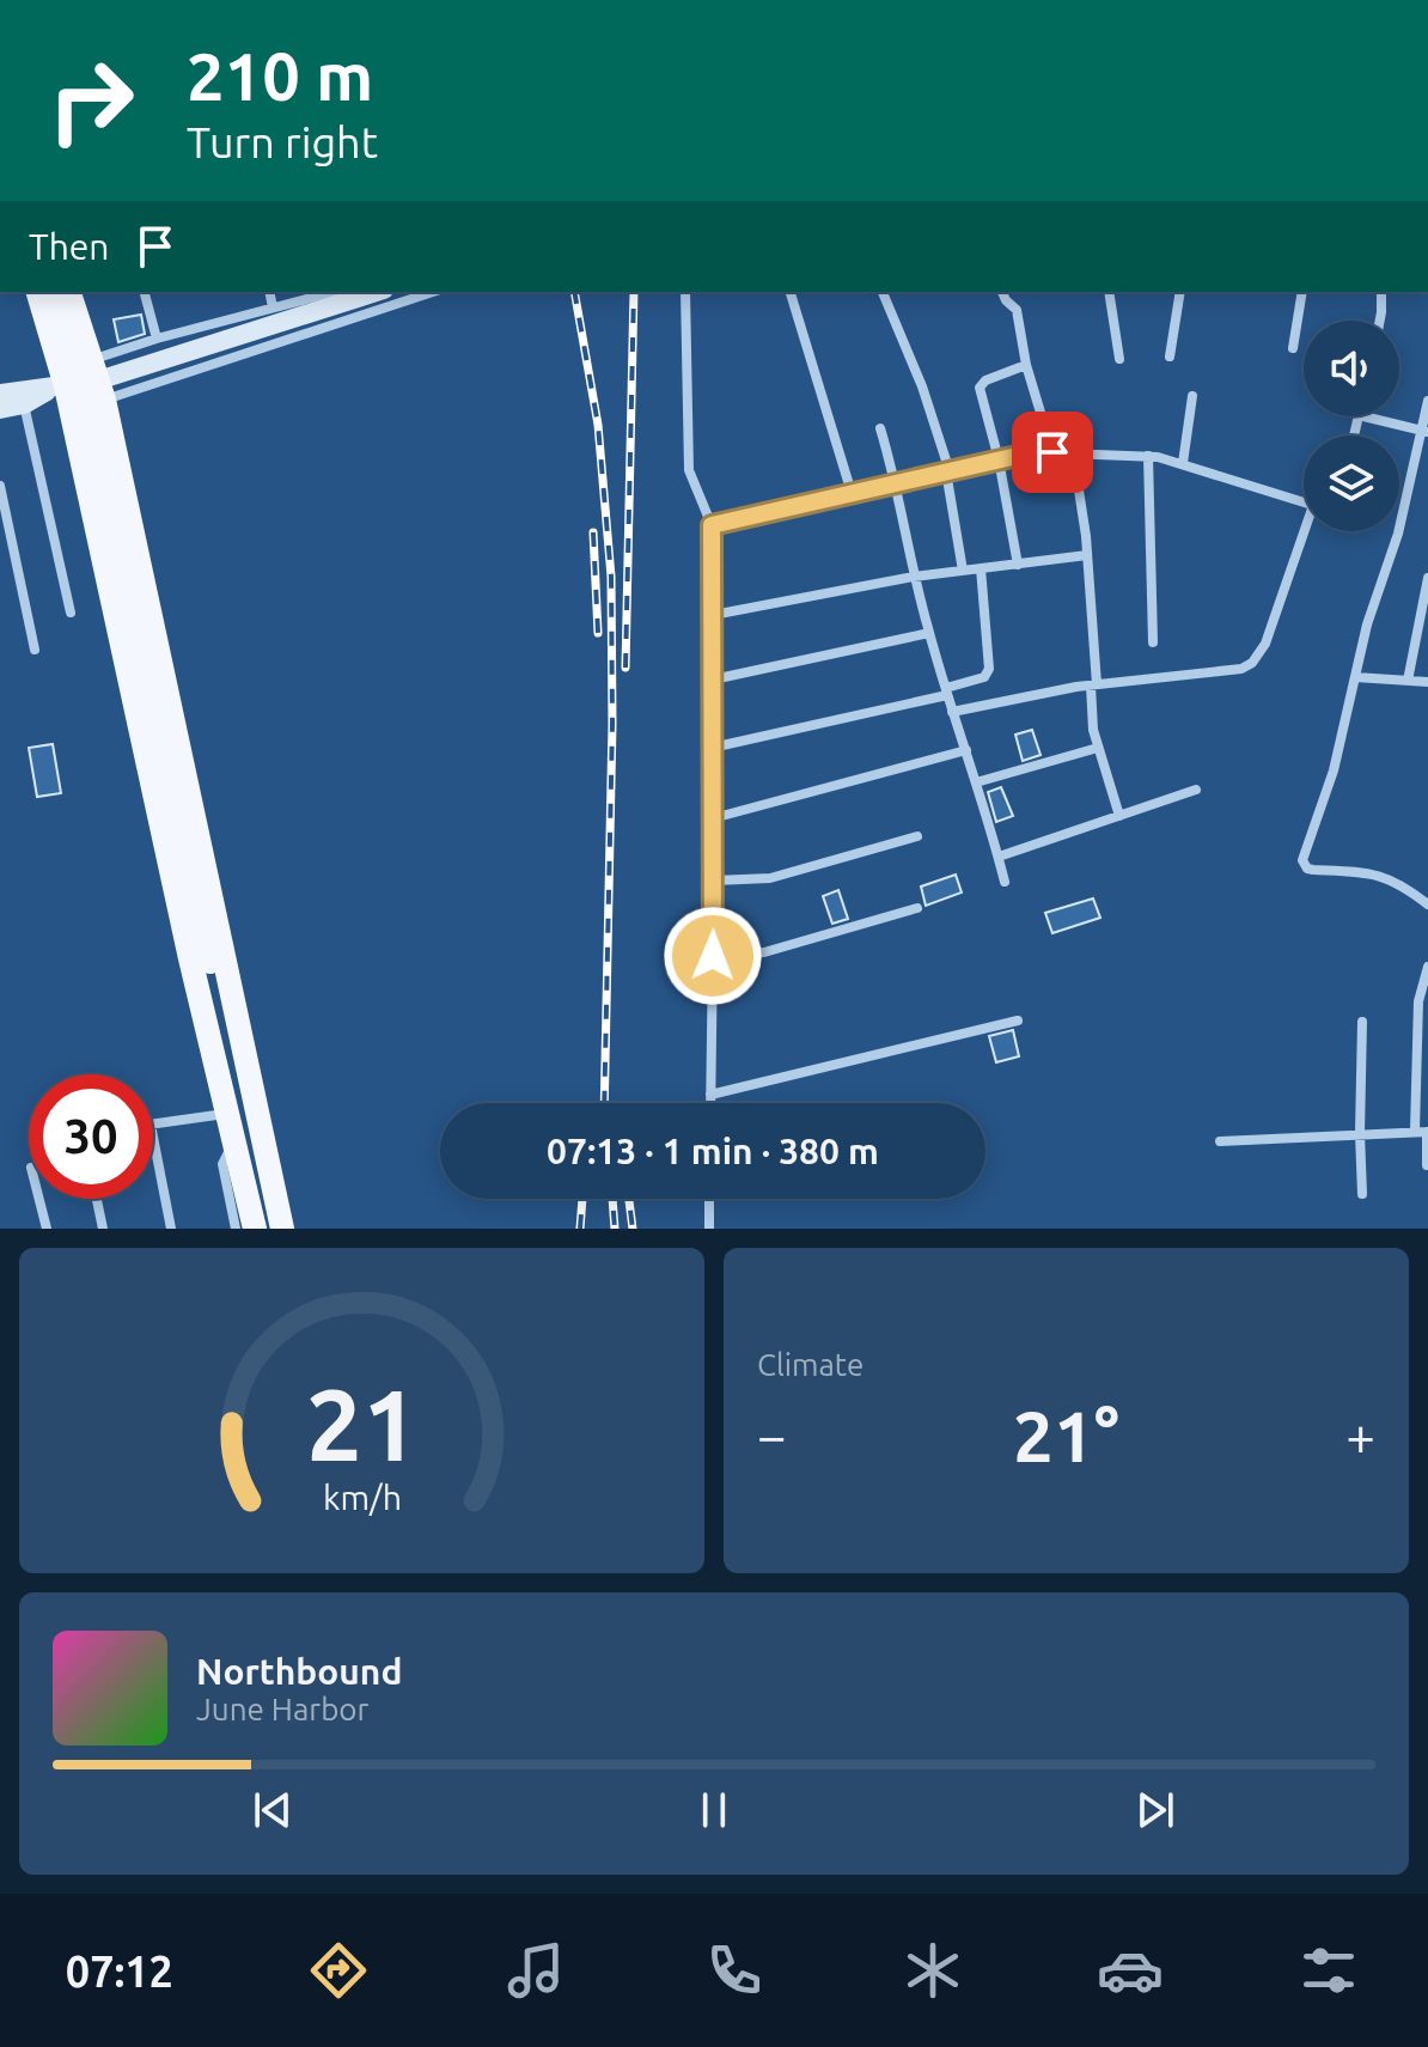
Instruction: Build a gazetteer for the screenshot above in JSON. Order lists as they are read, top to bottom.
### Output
{
  "page": {
    "turn": ["210 m", "Turn right"],
    "then": "Then",
    "limit": "30",
    "trip": "07:13 · 1 min · 380 m",
    "tile": "Climate",
    "heat": ["−", "21°", "+"],
    "song": ["Northbound", "June Harbor"],
    "tabs": "07:12",
    "gauge": ["21", "km/h"]
  }
}
